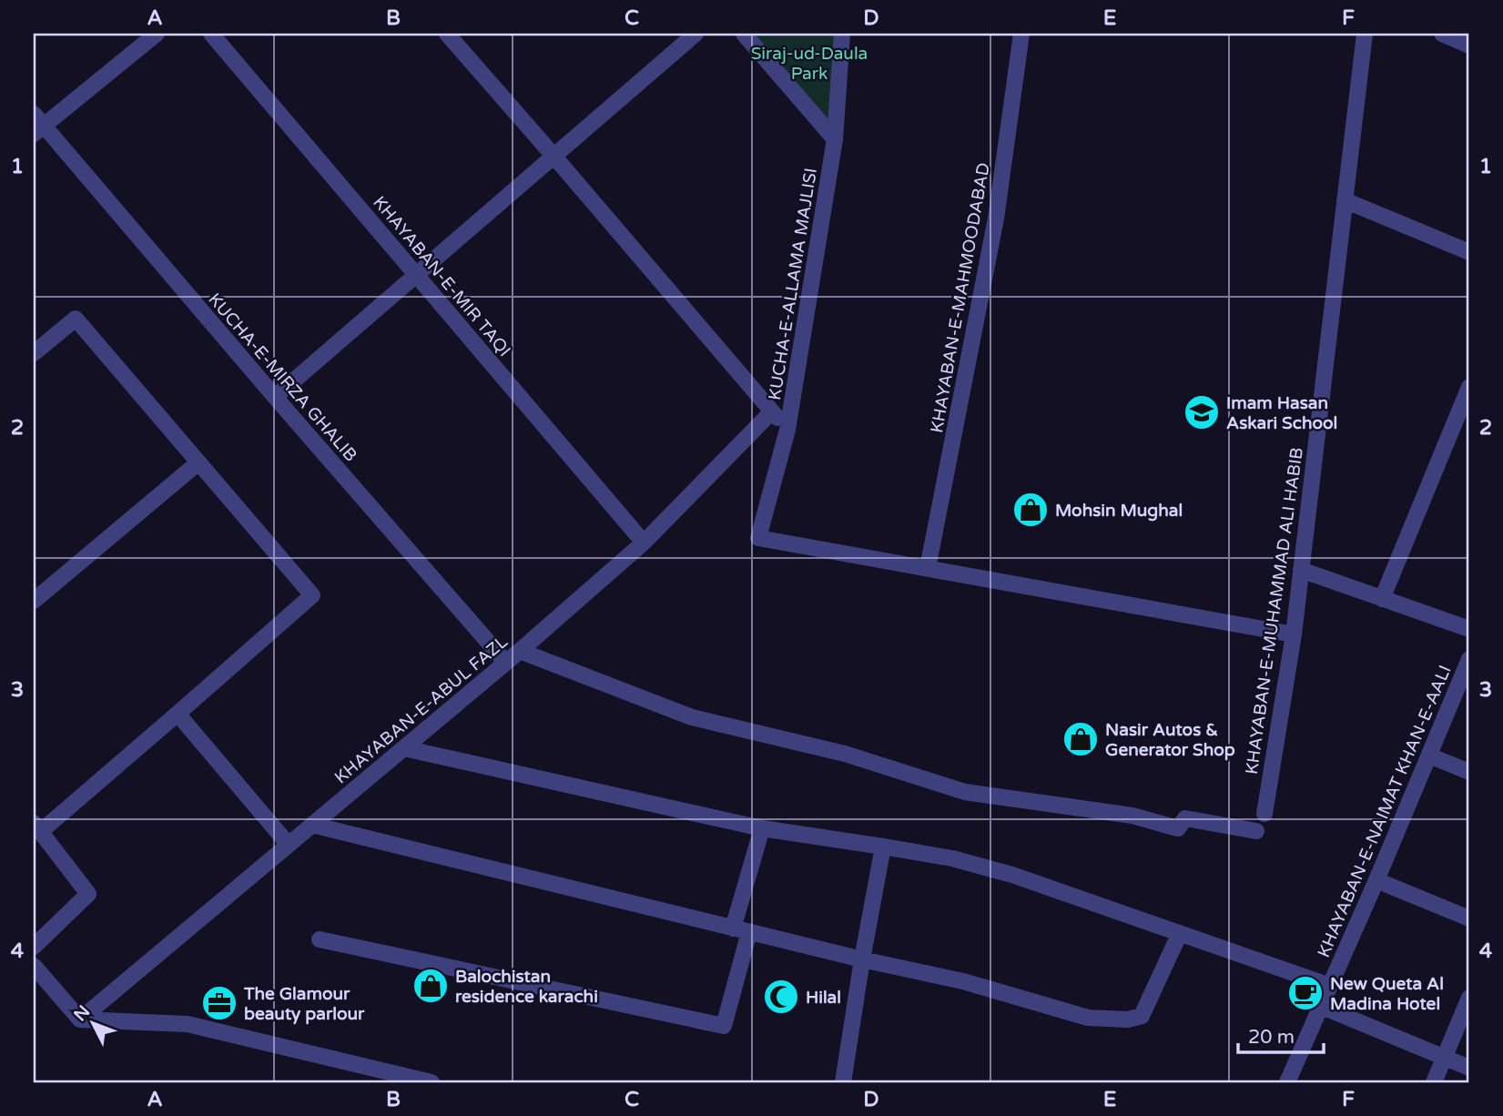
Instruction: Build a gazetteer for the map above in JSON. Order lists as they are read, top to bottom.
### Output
{
  "streets": {
    "street": [
      "KHAYABAN-E-MIR TAQI",
      "KUCHA-E-ALLAMA MAJLISI",
      "KHAYABAN-E-MAHMOODABAD",
      "KUCHA-E-MIRZA GHALIB",
      "KHAYABAN-E-MUHAMMAD ALI HABIB",
      "KHAYABAN-E-ABUL FAZL",
      "KHAYABAN-E-NAIMAT KHAN-E-AALI"
    ]
  },
  "crossings": [
    ["KHAYABAN-E-MIR TAQI", "KHAYABAN-E-ABUL FAZL"],
    ["KUCHA-E-ALLAMA MAJLISI", "KHAYABAN-E-MAHMOODABAD"],
    ["KUCHA-E-MIRZA GHALIB", "KHAYABAN-E-ABUL FAZL"]
  ],
  "parks": ["Siraj-ud-Daula Park"],
  "places": {
    "school or university": ["Imam Hasan Askari School"],
    "shop": ["Mohsin Mughal", "Nasir Autos & Generator Shop", "Balochistan residence karachi"],
    "cafe": ["New Queta Al Madina Hotel"],
    "mosque": ["Hilal"],
    "office": ["The Glamour beauty parlour"]
  },
  "scale_bar": "20 m",
  "north": "top left",
  "grid": {
    "columns": [
      "A",
      "B",
      "C",
      "D",
      "E",
      "F"
    ],
    "rows": [
      "1",
      "2",
      "3",
      "4"
    ]
  }
}
